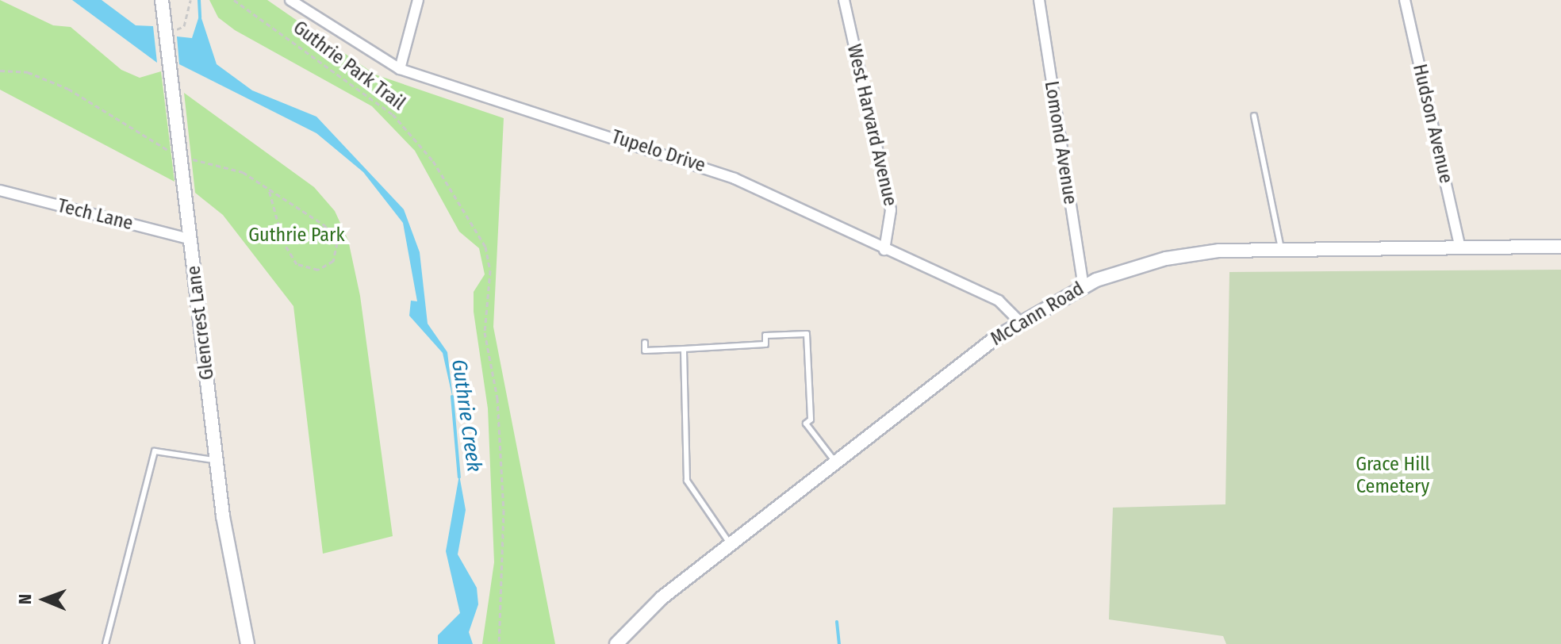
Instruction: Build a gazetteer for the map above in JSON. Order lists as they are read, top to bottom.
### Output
{
  "streets": {
    "street": [
      "Hudson Avenue",
      "West Harvard Avenue",
      "Lomond Avenue",
      "Tupelo Drive",
      "Tech Lane",
      "McCann Road",
      "Glencrest Lane"
    ],
    "path": ["Guthrie Park Trail"]
  },
  "crossings": [
    ["Hudson Avenue", "McCann Road"],
    ["West Harvard Avenue", "Tupelo Drive"],
    ["Lomond Avenue", "McCann Road"],
    ["Tupelo Drive", "McCann Road"],
    ["Tech Lane", "Glencrest Lane"]
  ],
  "water": ["Guthrie Creek"],
  "parks": ["Guthrie Park", "Grace Hill Cemetery"],
  "north": "left"
}
